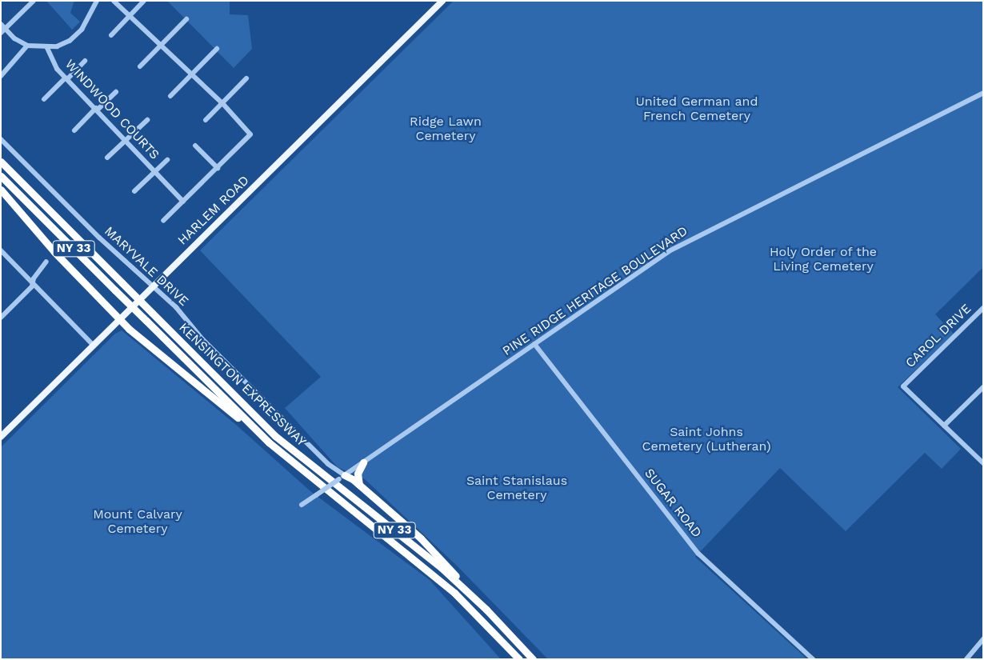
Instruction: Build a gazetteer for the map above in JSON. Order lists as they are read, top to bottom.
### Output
{
  "streets": {
    "highway": ["NY 33", "KENSINGTON EXPRESSWAY"],
    "main road": ["HARLEM ROAD"],
    "street": [
      "WINDWOOD COURTS",
      "MARYVALE DRIVE",
      "PINE RIDGE HERITAGE BOULEVARD",
      "CAROL DRIVE",
      "SUGAR ROAD"
    ]
  },
  "crossings": [
    ["HARLEM ROAD", "MARYVALE DRIVE"],
    ["MARYVALE DRIVE", "PINE RIDGE HERITAGE BOULEVARD"],
    ["PINE RIDGE HERITAGE BOULEVARD", "SUGAR ROAD"]
  ],
  "parks": [
    "United German and French Cemetery",
    "Ridge Lawn Cemetery",
    "Holy Order of the Living Cemetery",
    "Saint Johns Cemetery (Lutheran)",
    "Saint Stanislaus Cemetery",
    "Mount Calvary Cemetery"
  ]
}
